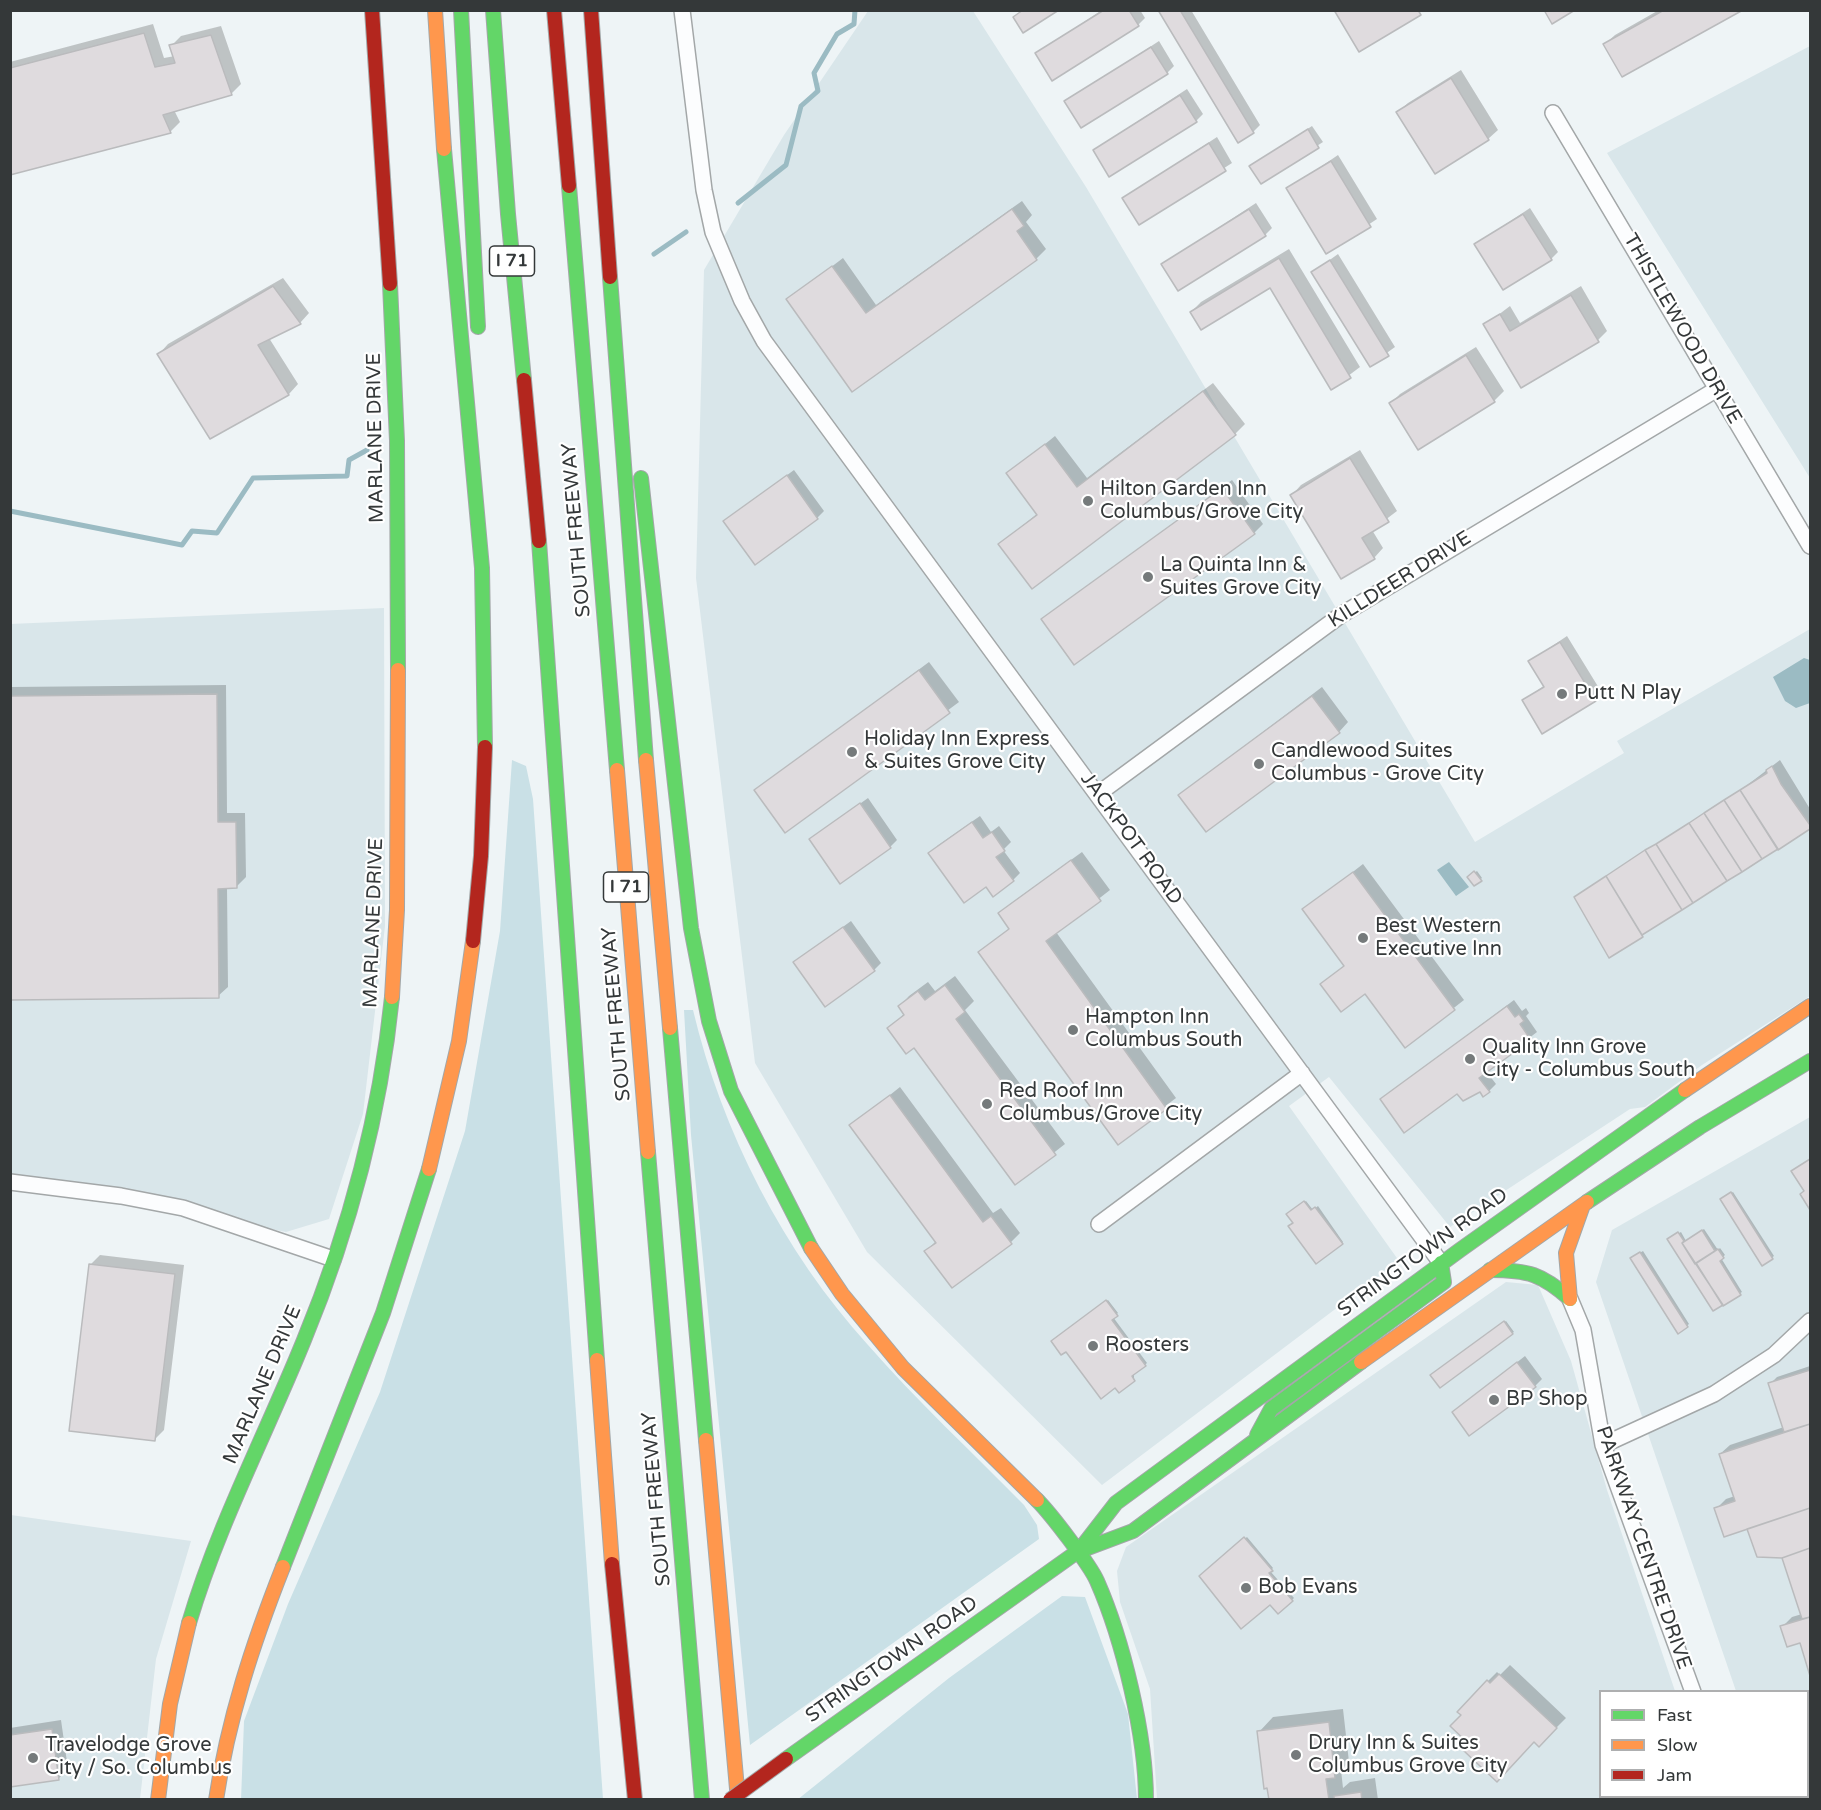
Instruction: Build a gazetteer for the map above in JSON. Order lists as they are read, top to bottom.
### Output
{
  "streets": {
    "main road": [
      "I 71",
      "MARLANE DRIVE",
      "SOUTH FREEWAY",
      "STRINGTOWN ROAD"
    ],
    "street": [
      "THISTLEWOOD DRIVE",
      "KILLDEER DRIVE",
      "JACKPOT ROAD",
      "PARKWAY CENTRE DRIVE"
    ]
  },
  "crossings": [
    ["THISTLEWOOD DRIVE", "KILLDEER DRIVE"],
    ["KILLDEER DRIVE", "JACKPOT ROAD"],
    ["JACKPOT ROAD", "STRINGTOWN ROAD"]
  ],
  "places": [
    "Hilton Garden Inn Columbus/Grove City",
    "La Quinta Inn & Suites Grove City",
    "Putt N Play",
    "Holiday Inn Express & Suites Grove City",
    "Candlewood Suites Columbus - Grove City",
    "Best Western Executive Inn",
    "Hampton Inn Columbus South",
    "Quality Inn Grove City - Columbus South",
    "Red Roof Inn Columbus/Grove City",
    "Roosters",
    "BP Shop",
    "Bob Evans",
    "Drury Inn & Suites Columbus Grove City",
    "Travelodge Grove City / So. Columbus"
  ],
  "legend": ["Fast", "Slow", "Jam"]
}
